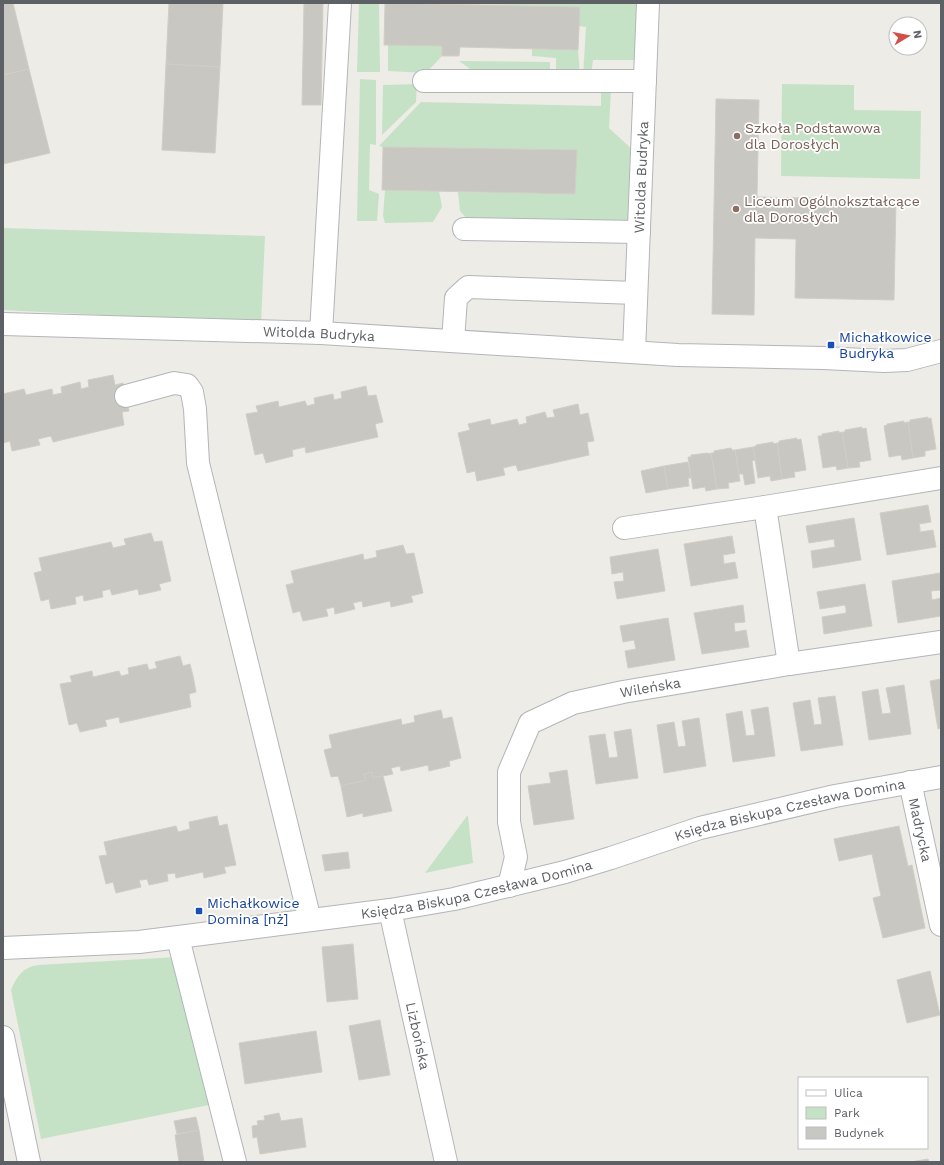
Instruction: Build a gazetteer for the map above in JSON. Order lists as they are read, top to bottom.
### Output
{
  "streets": {
    "street": [
      "Witolda Budryka",
      "Wileńska",
      "Księdza Biskupa Czesława Domina",
      "Madrycka",
      "Lizbońska"
    ]
  },
  "crossings": [
    ["Wileńska", "Księdza Biskupa Czesława Domina"],
    ["Księdza Biskupa Czesława Domina", "Madrycka"],
    ["Księdza Biskupa Czesława Domina", "Lizbońska"]
  ],
  "places": {
    "other": ["Szkoła Podstawowa dla Dorosłych", "Liceum Ogólnokształcące dla Dorosłych"],
    "transit": ["Michałkowice Budryka", "Michałkowice Domina [nż]"]
  },
  "legend": ["Ulica", "Park", "Budynek"],
  "north": "right"
}
